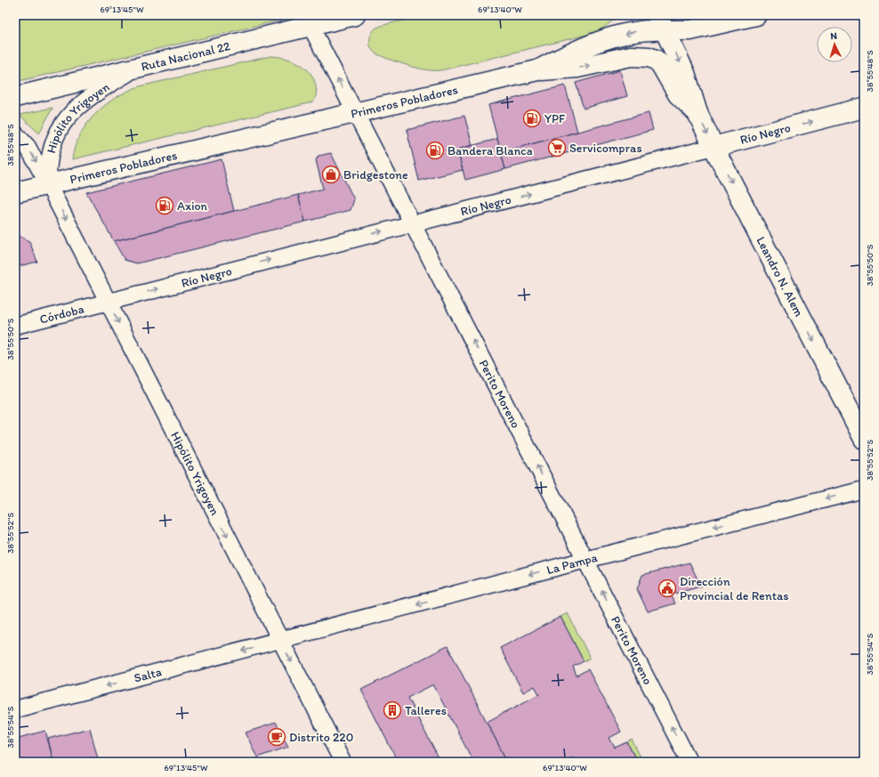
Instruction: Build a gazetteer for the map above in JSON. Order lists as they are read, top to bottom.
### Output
{
  "streets": {
    "main road": [
      "Ruta Nacional 22",
      "Primeros Pobladores",
      "Río Negro",
      "Leandro N. Alem"
    ],
    "street": [
      "Hipólito Yrigoyen",
      "Córdoba",
      "Perito Moreno",
      "La Pampa",
      "Salta"
    ]
  },
  "crossings": [
    ["Ruta Nacional 22", "Hipólito Yrigoyen"],
    ["Ruta Nacional 22", "Perito Moreno"],
    ["Primeros Pobladores", "Hipólito Yrigoyen"],
    ["Primeros Pobladores", "Leandro N. Alem"],
    ["Primeros Pobladores", "Perito Moreno"],
    ["Hipólito Yrigoyen", "Río Negro"],
    ["Hipólito Yrigoyen", "Córdoba"],
    ["Hipólito Yrigoyen", "La Pampa"],
    ["Hipólito Yrigoyen", "Salta"],
    ["Río Negro", "Leandro N. Alem"],
    ["Río Negro", "Córdoba"],
    ["Río Negro", "Perito Moreno"],
    ["Perito Moreno", "La Pampa"],
    ["La Pampa", "Salta"]
  ],
  "one_way": [
    "Hipólito Yrigoyen",
    "Río Negro",
    "Leandro N. Alem",
    "Perito Moreno",
    "La Pampa",
    "Salta"
  ],
  "places": {
    "fuel station": ["YPF", "Bandera Blanca", "Axion"],
    "supermarket": ["Servicompras"],
    "shop": ["Bridgestone"],
    "public building": ["Dirección Provincial de Rentas"],
    "building": ["Talleres"],
    "cafe": ["Distrito 220"]
  },
  "north": "top",
  "coordinates": [
    "69°13'45\"W",
    "69°13'40\"W",
    "38°55'48\"S",
    "38°55'50\"S",
    "38°55'52\"S",
    "38°55'54\"S"
  ]
}
